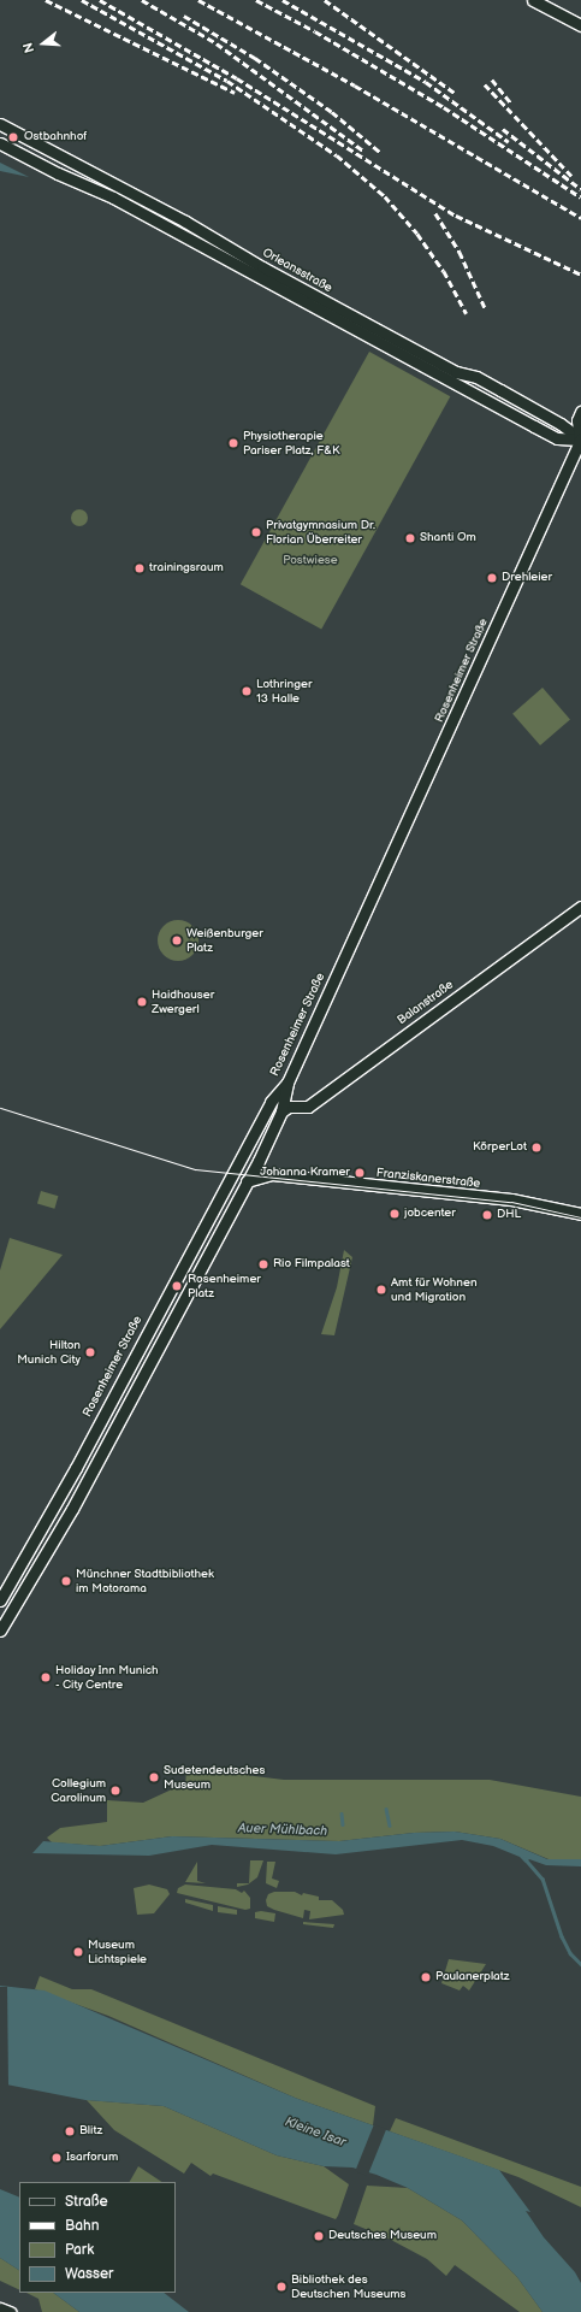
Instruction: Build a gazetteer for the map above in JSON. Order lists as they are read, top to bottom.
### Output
{
  "streets": {
    "main road": [
      "Orleansstraße",
      "Rosenheimer Straße",
      "Balanstraße",
      "Franziskanerstraße"
    ]
  },
  "crossings": [
    ["Orleansstraße", "Rosenheimer Straße"]
  ],
  "water": ["Auer Mühlbach", "Kleine Isar"],
  "parks": ["Postwiese"],
  "places": [
    "Ostbahnhof",
    "Physiotherapie Pariser Platz, F&K",
    "Privatgymnasium Dr. Florian Überreiter",
    "Shanti Om",
    "trainingsraum",
    "Drehleier",
    "Lothringer 13 Halle",
    "Weißenburger Platz",
    "Haidhauser Zwergerl",
    "KörperLot",
    "Johanna Kramer",
    "jobcenter",
    "DHL",
    "Rio Filmpalast",
    "Rosenheimer Platz",
    "Amt für Wohnen und Migration",
    "Hilton Munich City",
    "Münchner Stadtbibliothek im Motorama",
    "Holiday Inn Munich - City Centre",
    "Sudetendeutsches Museum",
    "Collegium Carolinum",
    "Museum Lichtspiele",
    "Paulanerplatz",
    "Blitz",
    "Isarforum",
    "Deutsches Museum",
    "Bibliothek des Deutschen Museums"
  ],
  "legend": [
    "Straße",
    "Bahn",
    "Park",
    "Wasser"
  ],
  "north": "left"
}
